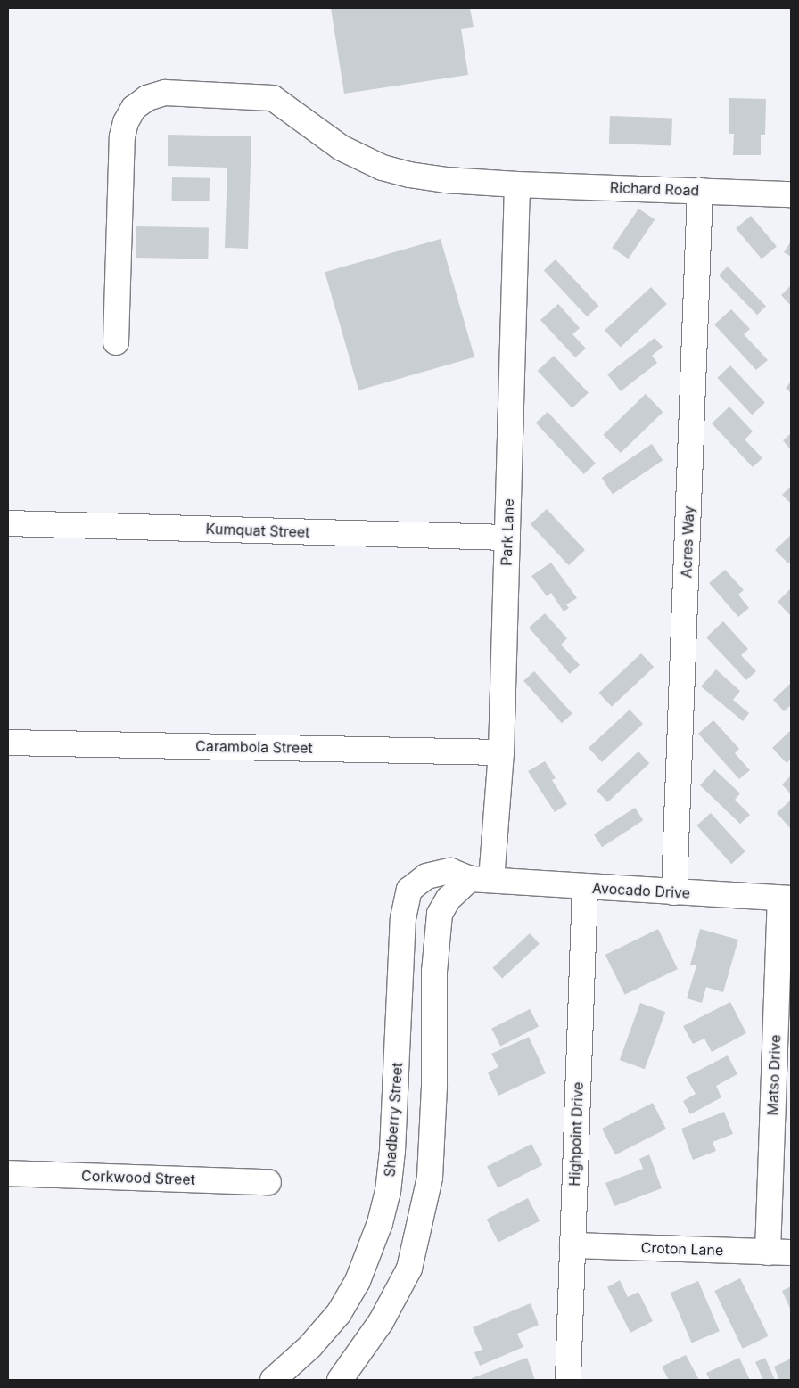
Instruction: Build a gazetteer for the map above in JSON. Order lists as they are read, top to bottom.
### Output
{
  "streets": {
    "street": [
      "Richard Road",
      "Kumquat Street",
      "Park Lane",
      "Acres Way",
      "Carambola Street",
      "Avocado Drive",
      "Matso Drive",
      "Shadberry Street",
      "Highpoint Drive",
      "Corkwood Street",
      "Croton Lane"
    ]
  },
  "crossings": [
    ["Richard Road", "Park Lane"],
    ["Richard Road", "Acres Way"],
    ["Kumquat Street", "Park Lane"],
    ["Park Lane", "Carambola Street"],
    ["Park Lane", "Avocado Drive"],
    ["Park Lane", "Shadberry Street"],
    ["Acres Way", "Avocado Drive"],
    ["Avocado Drive", "Matso Drive"],
    ["Avocado Drive", "Shadberry Street"],
    ["Avocado Drive", "Highpoint Drive"],
    ["Matso Drive", "Croton Lane"],
    ["Highpoint Drive", "Croton Lane"]
  ]
}
